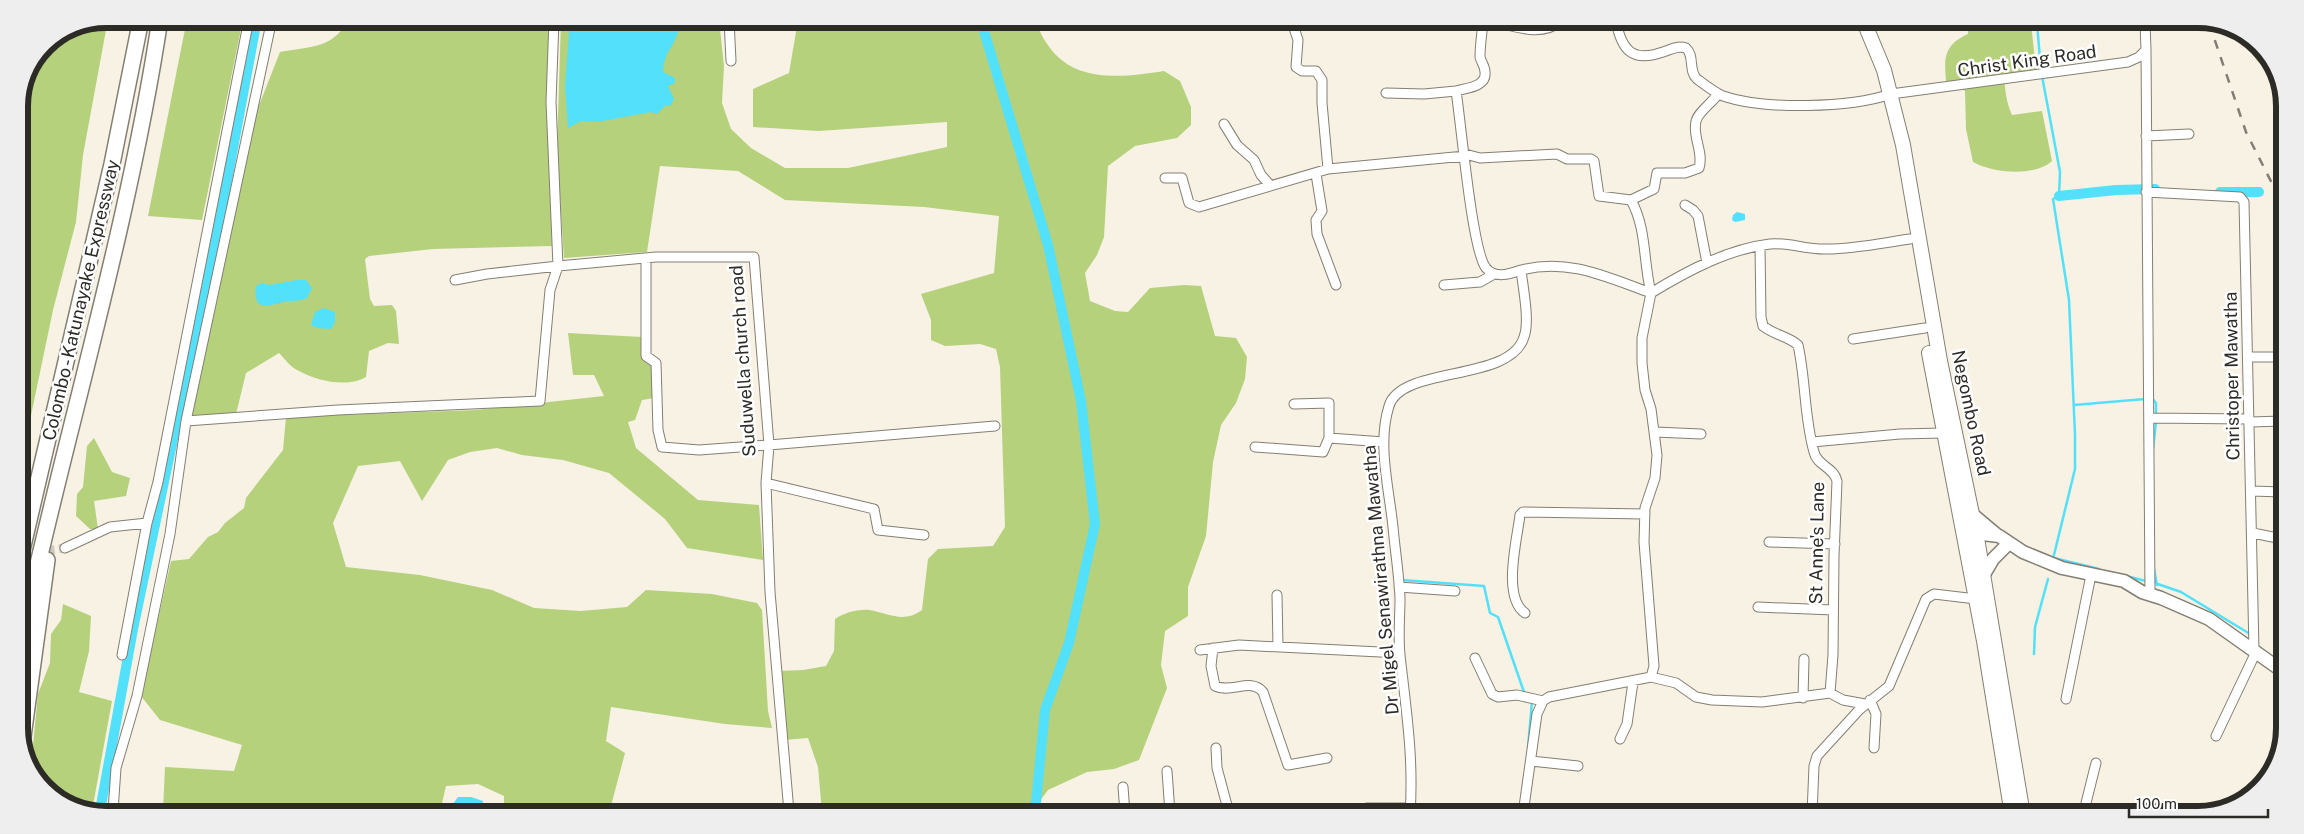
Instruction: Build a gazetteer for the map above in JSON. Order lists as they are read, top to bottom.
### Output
{
  "streets": {
    "highway": ["Colombo - Katunayake Expressway", "Negombo Road"],
    "street": [
      "Christ King Road",
      "Suduwella church road",
      "Christoper Mawatha",
      "St Anne's Lane",
      "Dr Migel Senawirathna Mawatha"
    ]
  },
  "crossings": [
    ["Christ King Road", "Negombo Road"]
  ],
  "scale_bar": "100 m"
}
